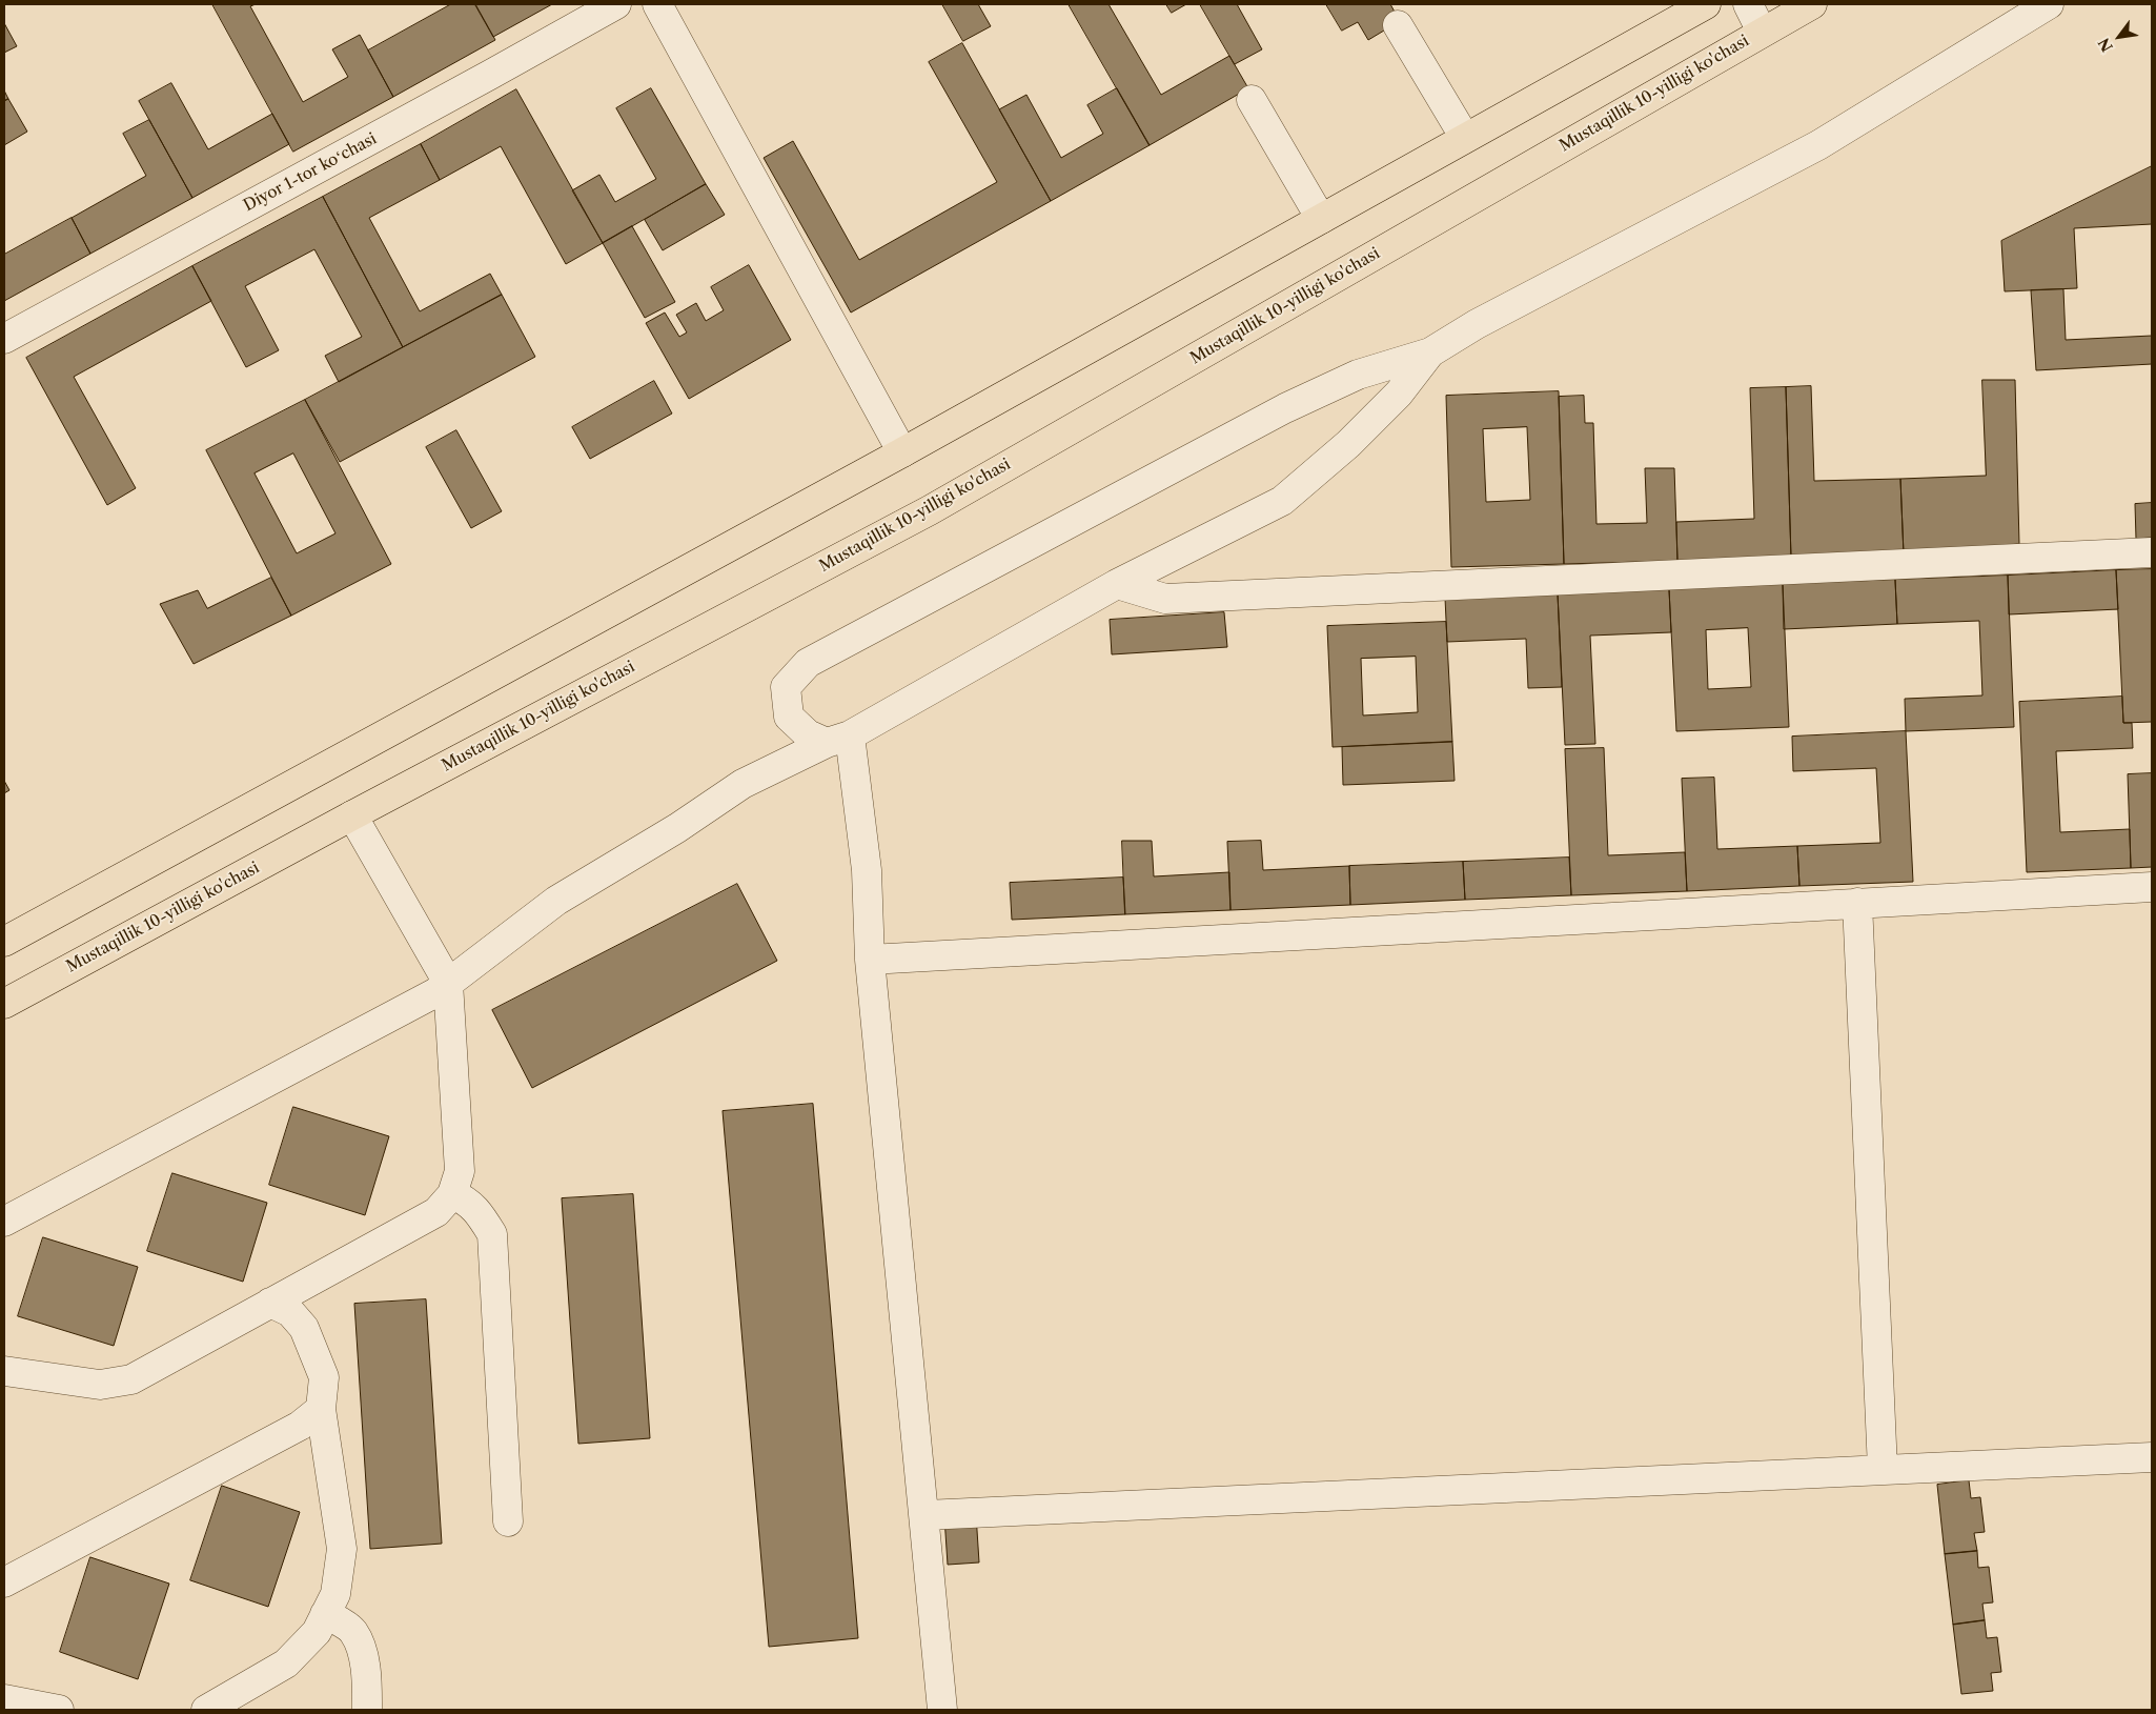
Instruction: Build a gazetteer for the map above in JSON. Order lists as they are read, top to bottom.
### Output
{
  "streets": {
    "main road": ["Mustaqillik 10-yilligi ko'chasi"],
    "street": ["Diyor 1-tor koʻchasi"]
  },
  "north": "bottom left"
}
